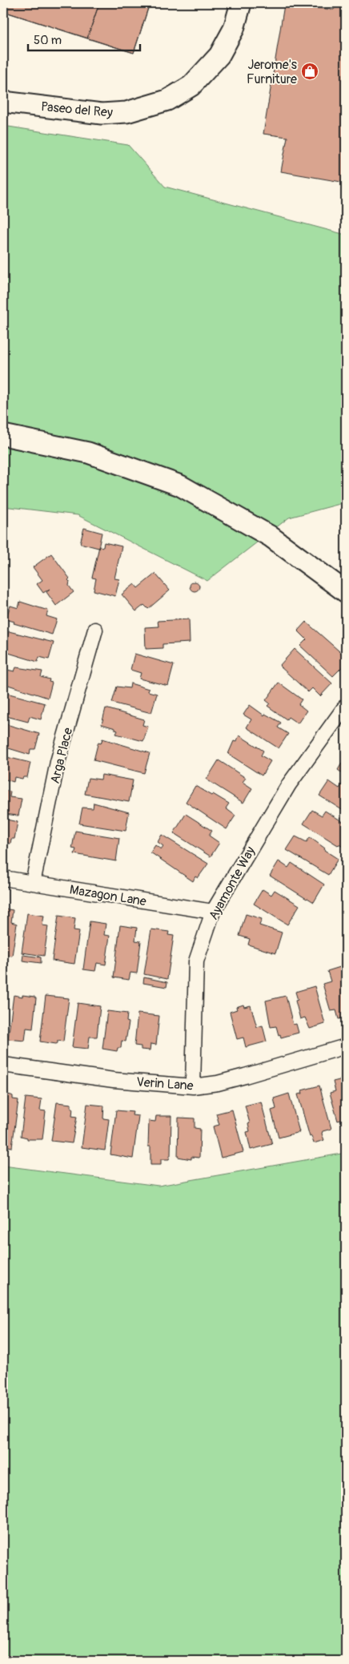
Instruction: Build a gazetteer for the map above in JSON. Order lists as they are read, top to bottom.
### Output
{
  "streets": {
    "street": [
      "Paseo del Rey",
      "Arga Place",
      "Ayamonte Way",
      "Mazagon Lane",
      "Verin Lane"
    ]
  },
  "crossings": [
    ["Arga Place", "Mazagon Lane"],
    ["Ayamonte Way", "Mazagon Lane"],
    ["Ayamonte Way", "Verin Lane"]
  ],
  "places": {
    "shop": ["Jerome's Furniture"]
  },
  "scale_bar": "50 m"
}
